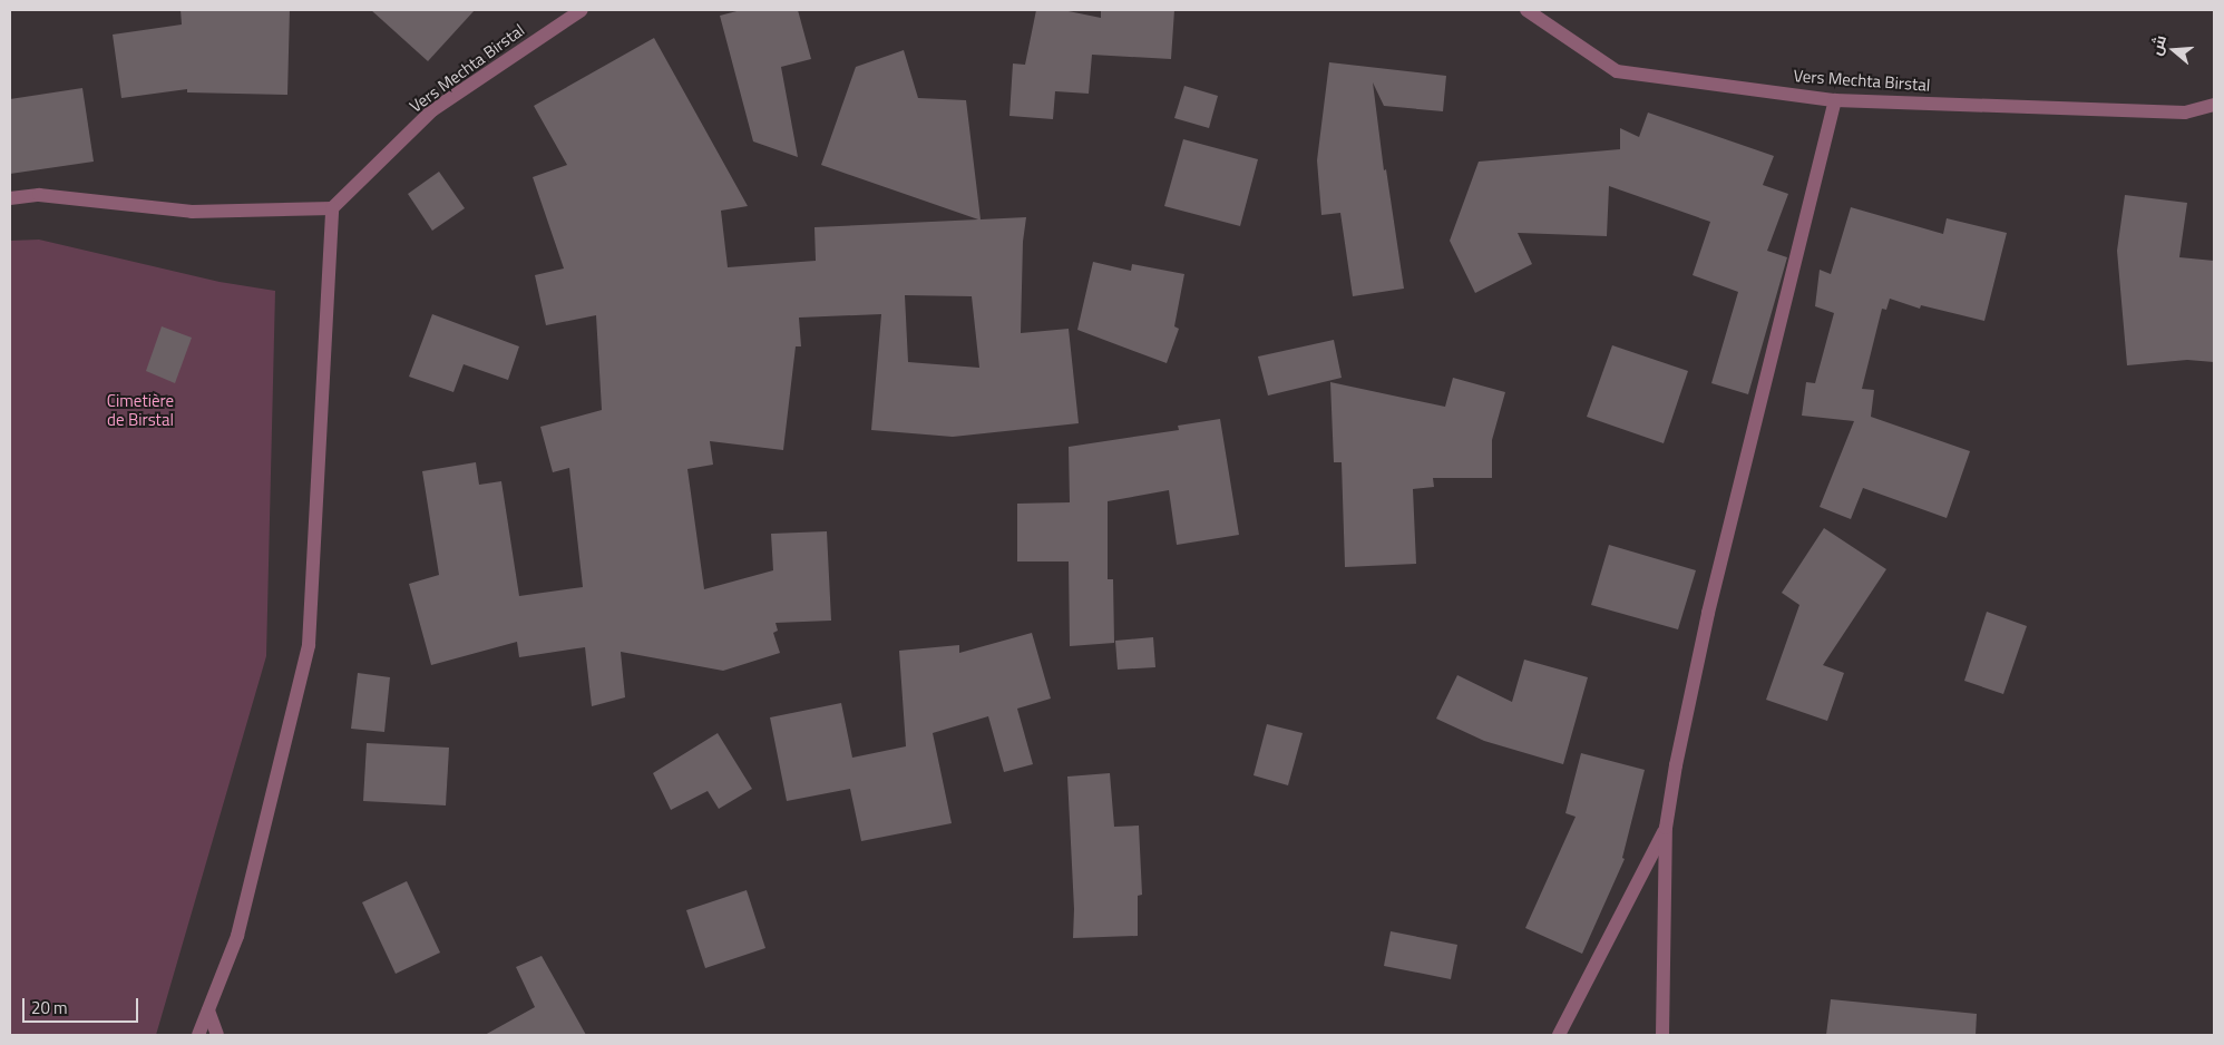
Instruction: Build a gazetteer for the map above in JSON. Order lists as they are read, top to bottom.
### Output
{
  "streets": {
    "street": ["Vers Mechta Birstal"]
  },
  "parks": ["Cimetière de Birstal"],
  "scale_bar": "20 m",
  "north": "left"
}
